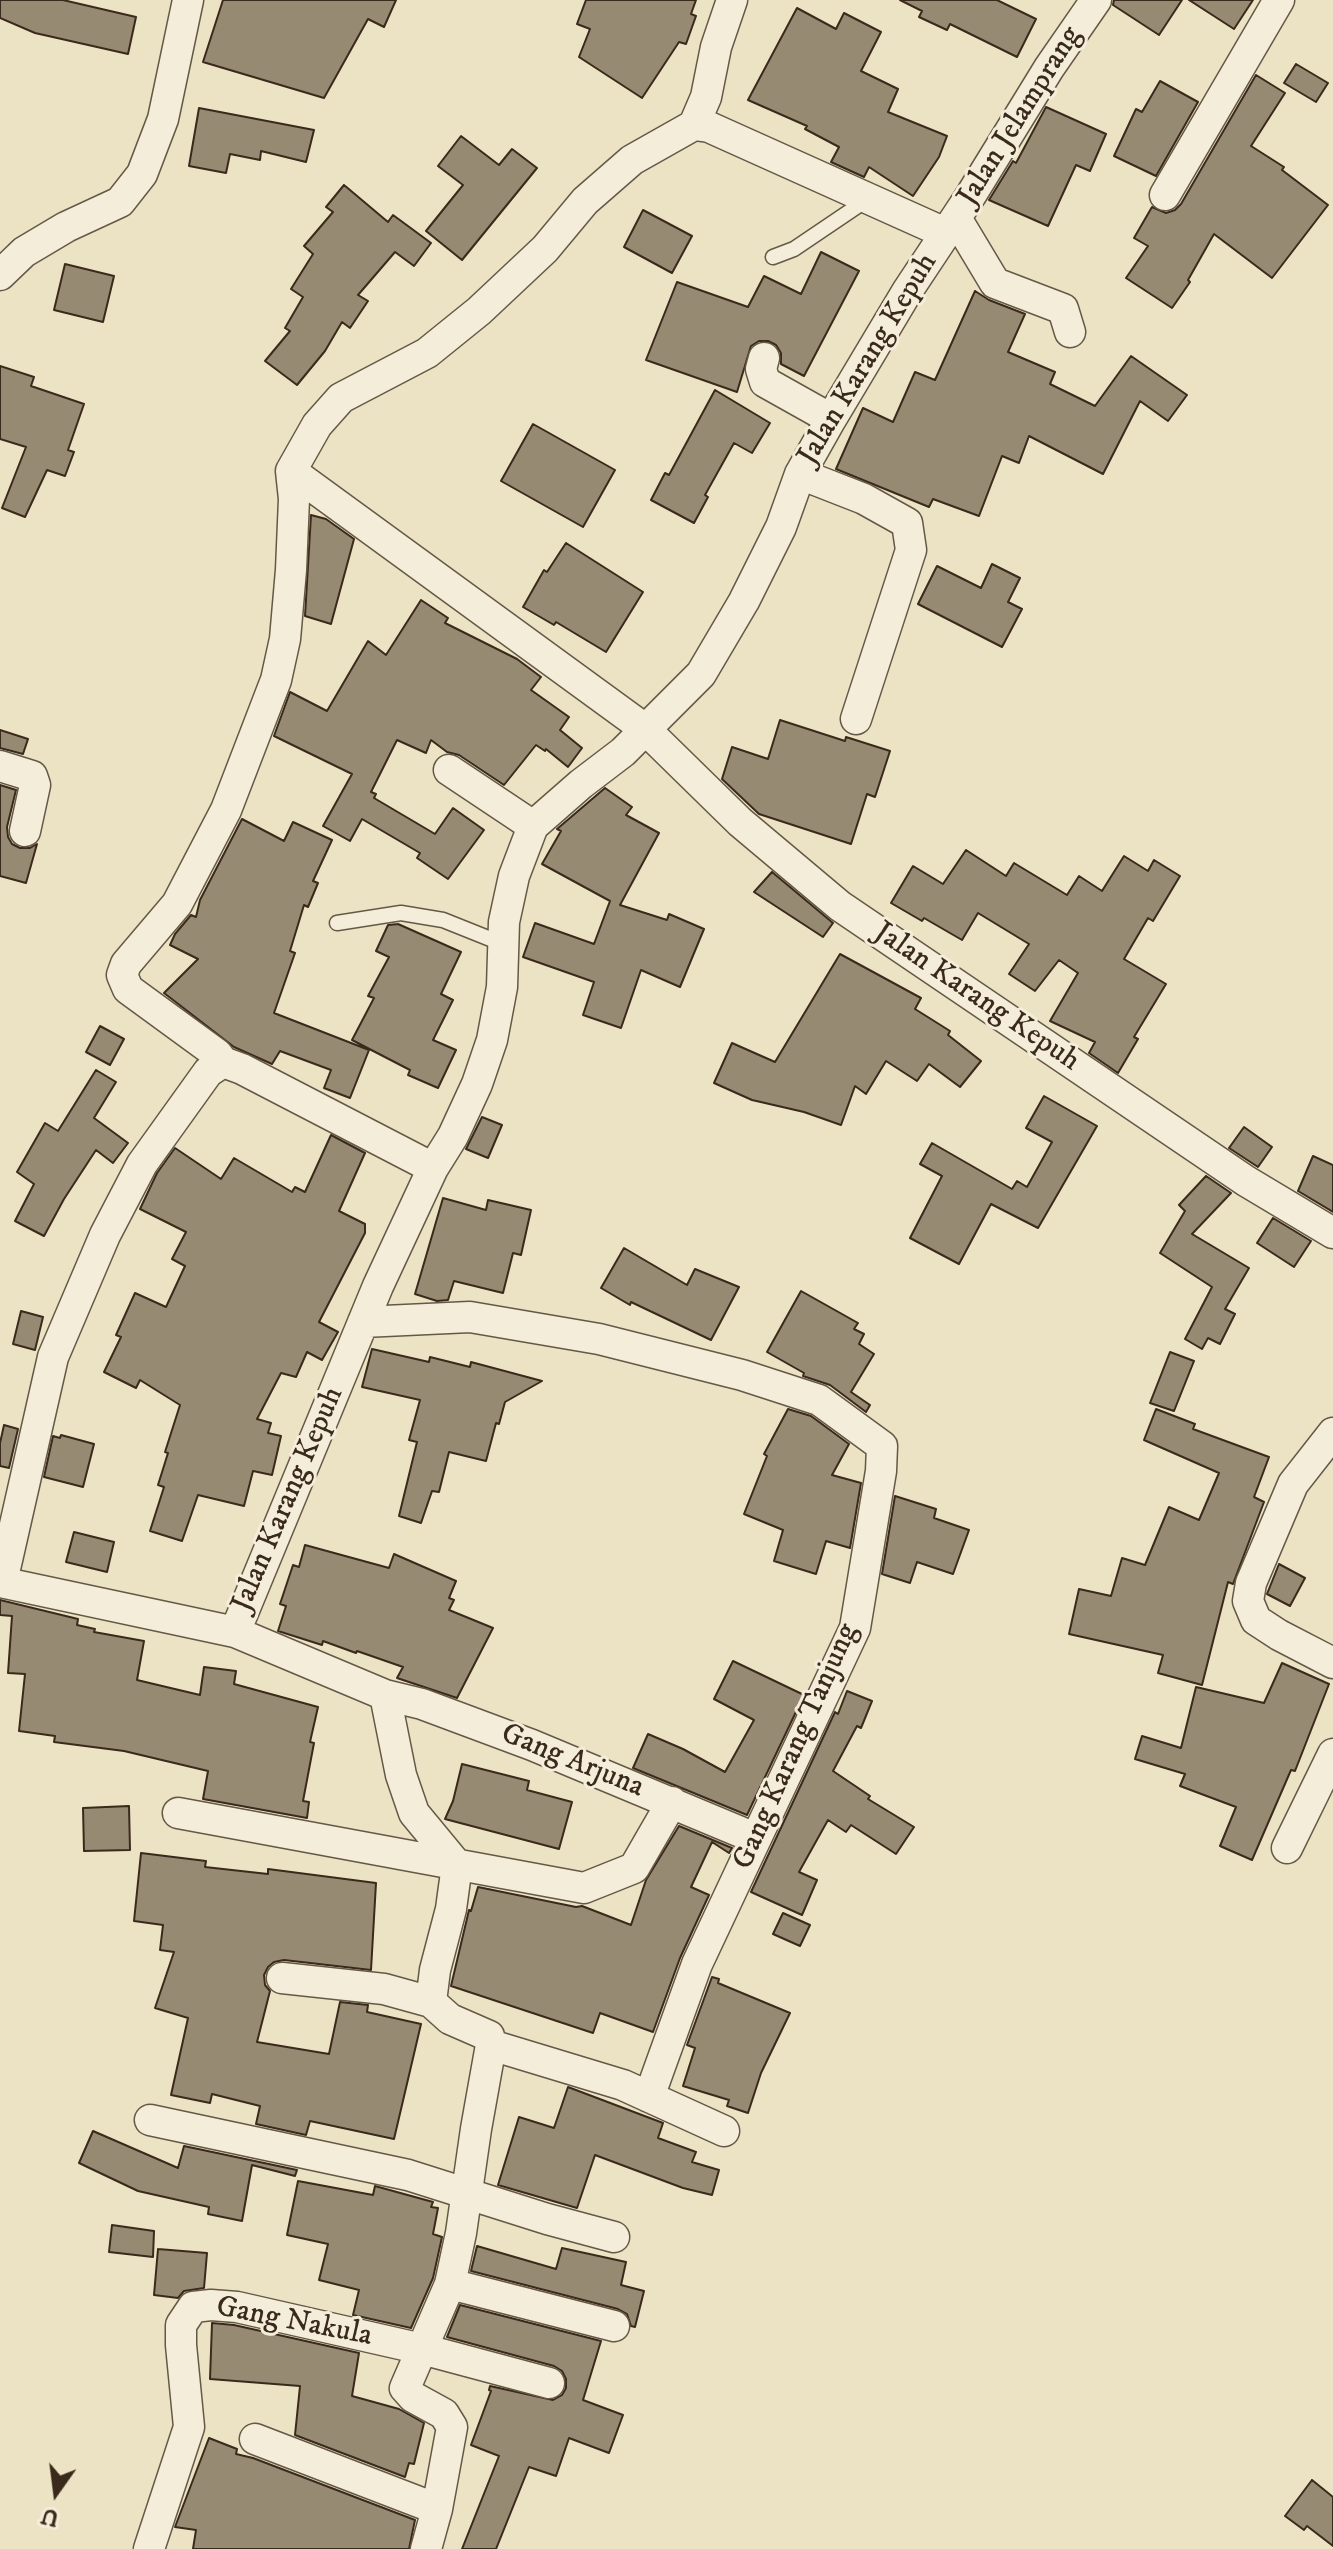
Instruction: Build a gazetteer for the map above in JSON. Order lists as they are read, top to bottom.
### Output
{
  "streets": {
    "street": [
      "Jalan Jelamprang",
      "Jalan Karang Kepuh",
      "Gang Karang Tanjung",
      "Gang Arjuna",
      "Gang Nakula"
    ]
  },
  "crossings": [
    ["Jalan Jelamprang", "Jalan Karang Kepuh"],
    ["Jalan Karang Kepuh", "Gang Karang Tanjung"],
    ["Jalan Karang Kepuh", "Gang Arjuna"],
    ["Gang Karang Tanjung", "Gang Arjuna"]
  ],
  "north": "bottom"
}
